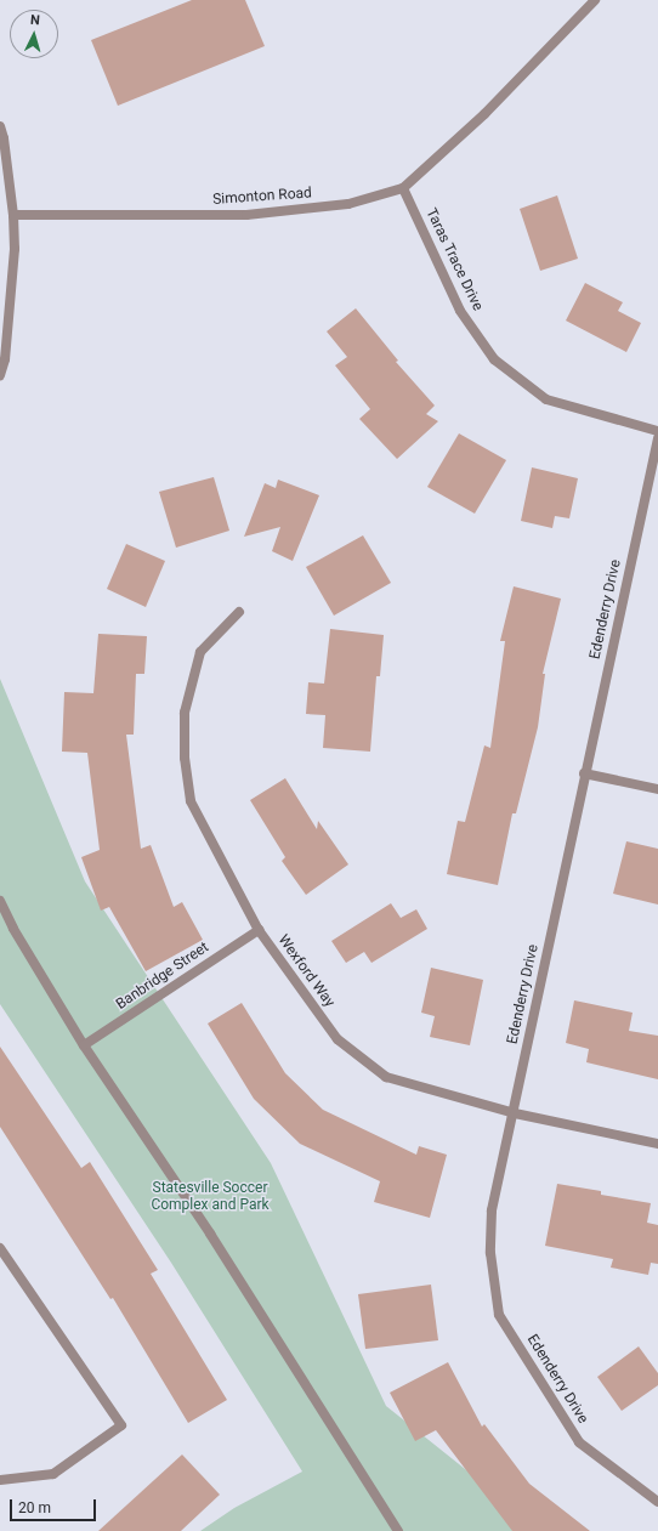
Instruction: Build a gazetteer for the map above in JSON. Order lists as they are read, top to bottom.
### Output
{
  "streets": {
    "street": [
      "Simonton Road",
      "Taras Trace Drive",
      "Edenderry Drive",
      "Wexford Way",
      "Banbridge Street"
    ]
  },
  "crossings": [
    ["Simonton Road", "Taras Trace Drive"],
    ["Edenderry Drive", "Wexford Way"],
    ["Wexford Way", "Banbridge Street"]
  ],
  "parks": ["Statesville Soccer Complex and Park"],
  "scale_bar": "20 m",
  "north": "top"
}
